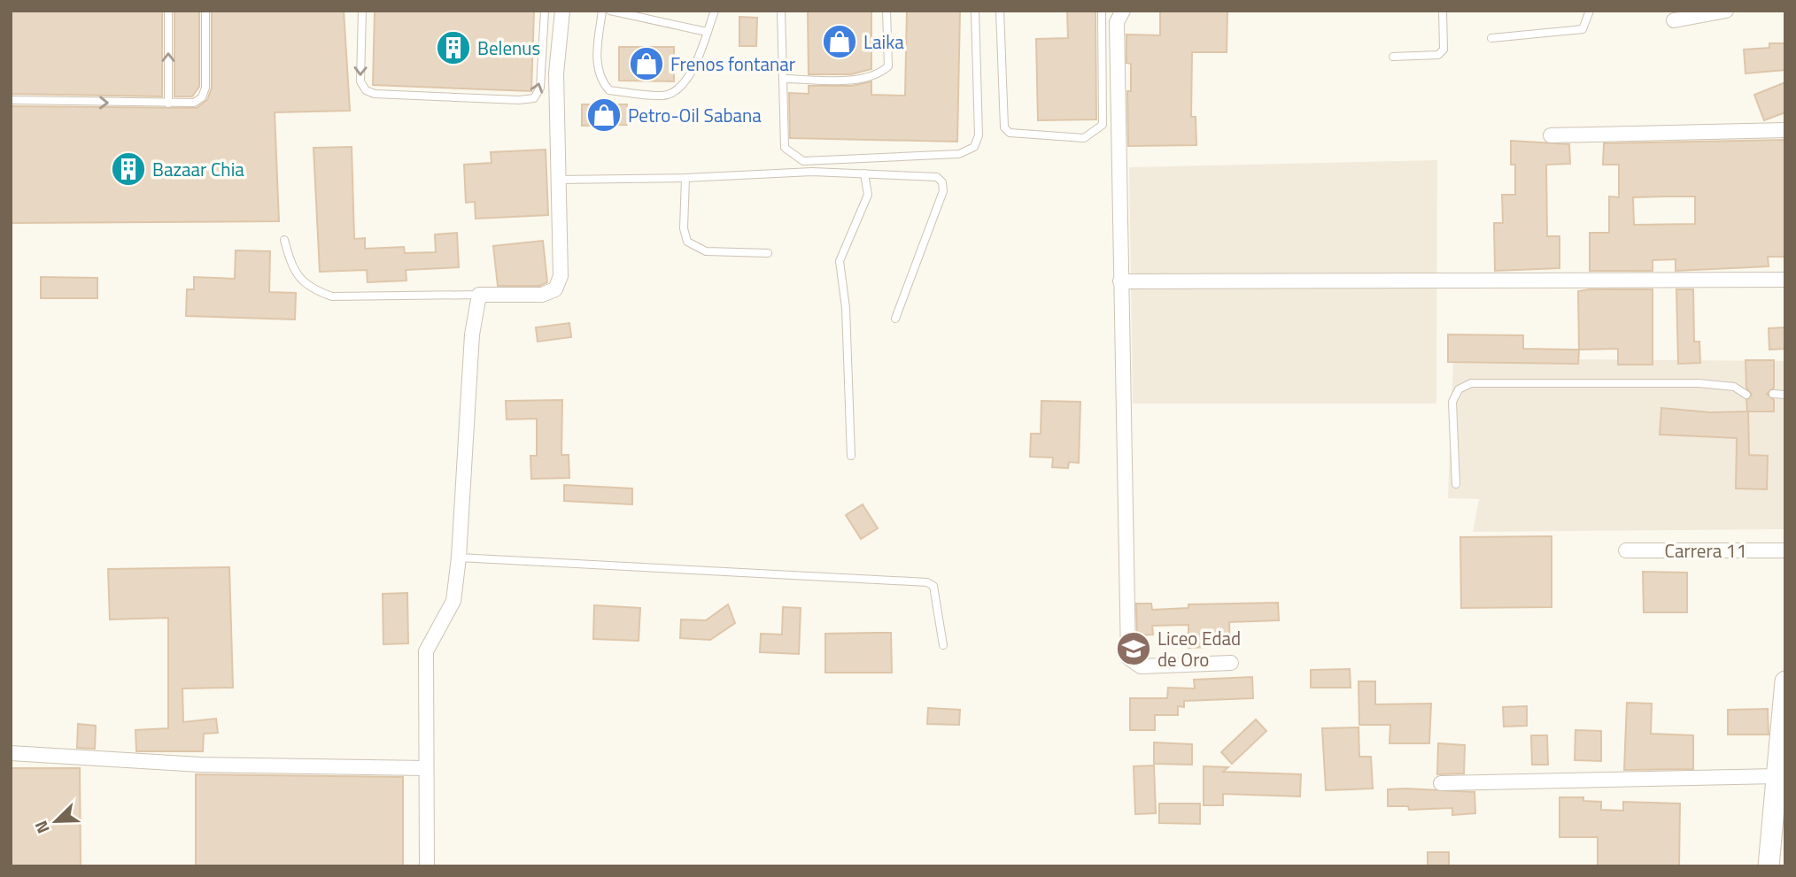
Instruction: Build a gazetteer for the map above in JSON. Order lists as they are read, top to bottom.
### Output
{
  "streets": {
    "street": ["Carrera 11"]
  },
  "places": {
    "shop": ["Laika", "Frenos fontanar", "Petro-Oil Sabana"],
    "building": ["Belenus", "Bazaar Chia"],
    "school or university": ["Liceo Edad de Oro"]
  },
  "north": "bottom left"
}
